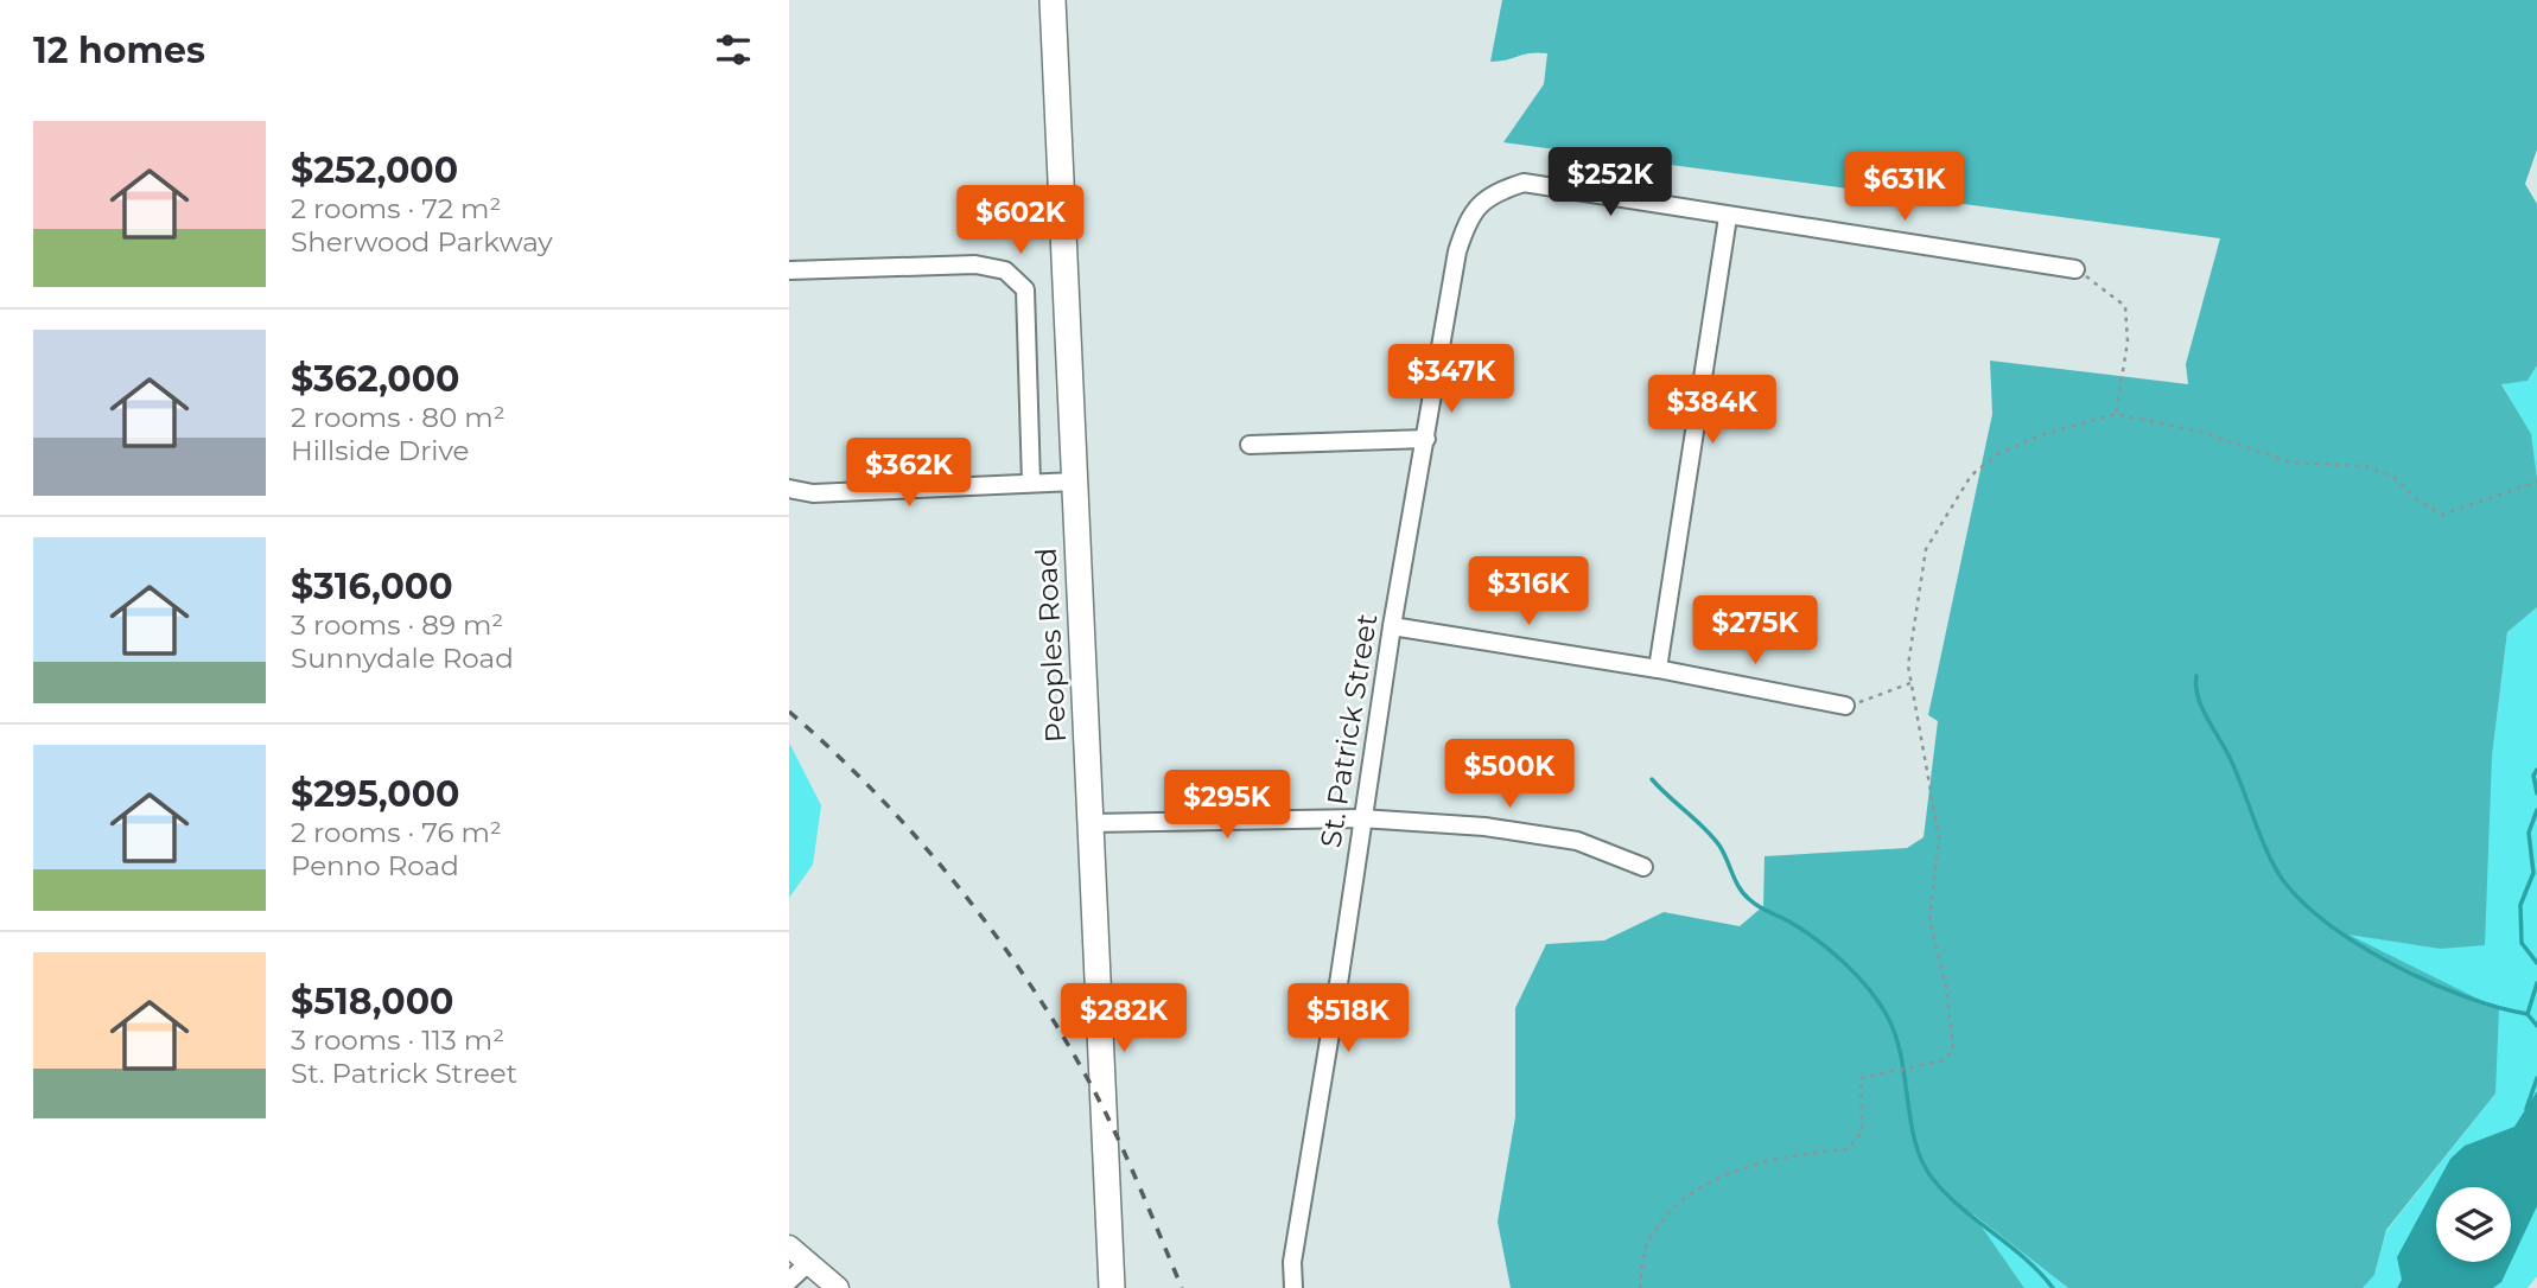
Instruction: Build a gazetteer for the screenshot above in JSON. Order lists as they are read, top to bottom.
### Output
{
  "streets": {
    "main road": ["Peoples Road"],
    "street": ["St. Patrick Street"]
  },
  "page": {
    "heading": "12 homes",
    "list": [
      {
        "name": "$252,000",
        "note": "2 rooms · 72 m² · Sherwood Parkway"
      },
      {
        "name": "$362,000",
        "note": "2 rooms · 80 m² · Hillside Drive"
      },
      {
        "name": "$316,000",
        "note": "3 rooms · 89 m² · Sunnydale Road"
      },
      {
        "name": "$295,000",
        "note": "2 rooms · 76 m² · Penno Road"
      },
      {
        "name": "$518,000",
        "note": "3 rooms · 113 m² · St. Patrick Street"
      }
    ],
    "price": [
      "$252K",
      "$631K",
      "$602K",
      "$347K",
      "$384K",
      "$362K",
      "$316K",
      "$275K",
      "$500K",
      "$295K",
      "$282K",
      "$518K"
    ]
  }
}
